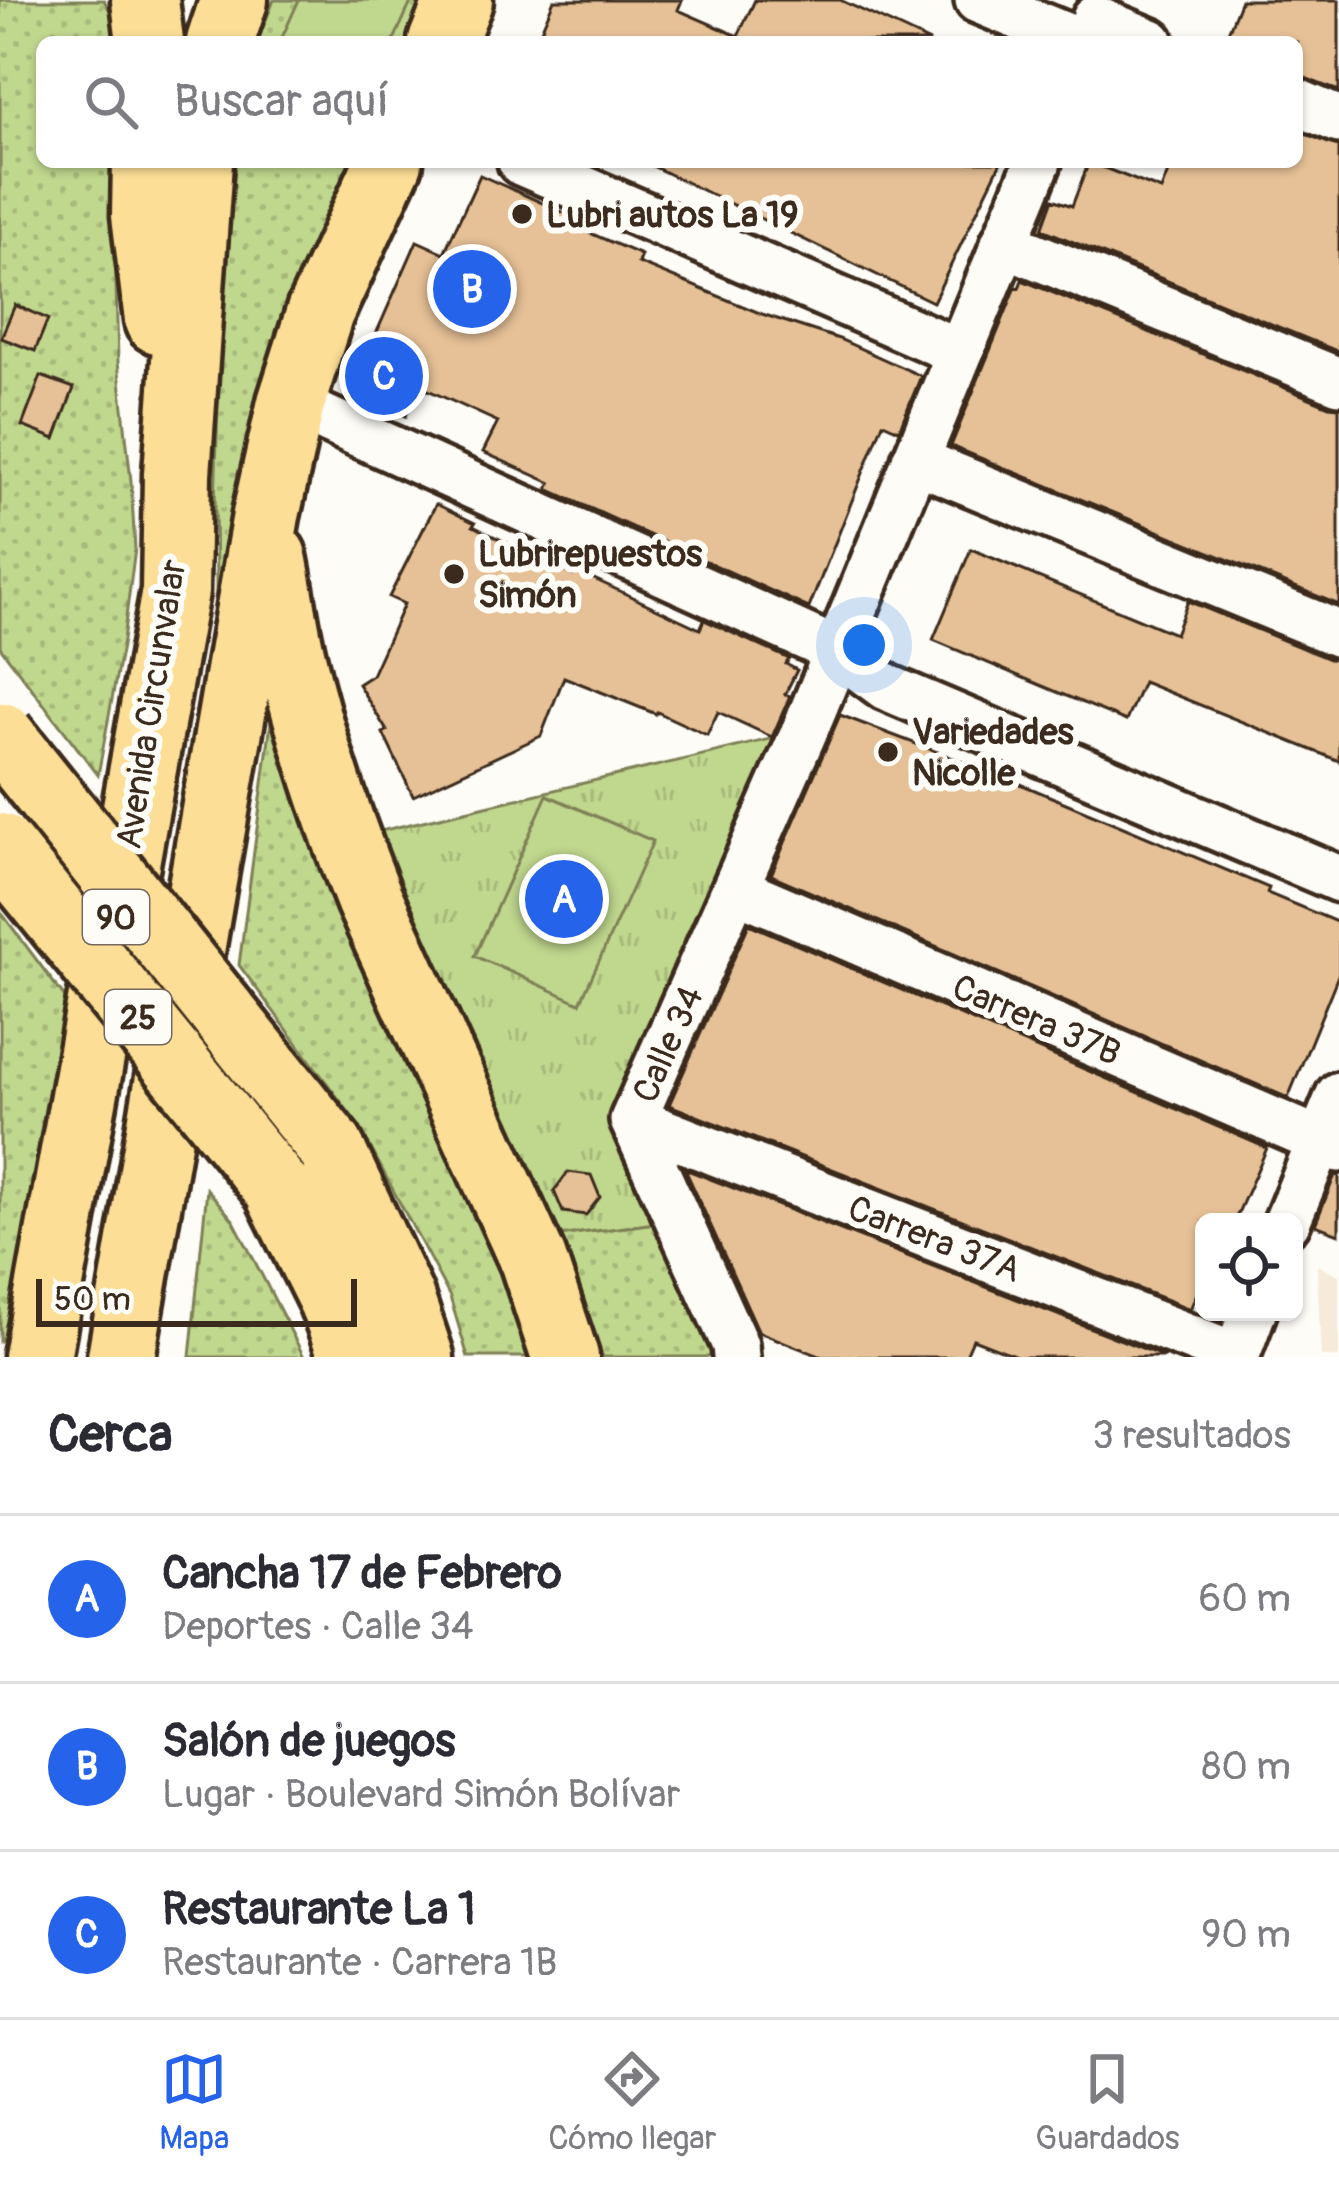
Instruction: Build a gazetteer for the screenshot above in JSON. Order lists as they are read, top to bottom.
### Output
{
  "streets": {
    "highway": ["Avenida Circunvalar", "90", "25"],
    "street": ["Carrera 37B", "Calle 34", "Carrera 37A"]
  },
  "crossings": [
    ["Avenida Circunvalar", "90"],
    ["Carrera 37B", "Calle 34"],
    ["Calle 34", "Carrera 37A"]
  ],
  "places": ["Lubri autos La 19", "Lubrirepuestos Simón", "Variedades Nicolle"],
  "scale_bar": "50 m",
  "page": {
    "search": "Buscar aquí",
    "pins": ["B", "C", "A"],
    "scale": "50 m",
    "heading": ["Cerca", "3 resultados"],
    "list": [
      {
        "mark": "A",
        "name": "Cancha 17 de Febrero",
        "note": "Deportes · Calle 34",
        "value": "60 m"
      },
      {
        "mark": "B",
        "name": "Salón de juegos",
        "note": "Lugar · Boulevard Simón Bolívar",
        "value": "80 m"
      },
      {
        "mark": "C",
        "name": "Restaurante La 1",
        "note": "Restaurante · Carrera 1B",
        "value": "90 m"
      }
    ],
    "nav": ["Mapa", "Cómo llegar", "Guardados"]
  }
}
